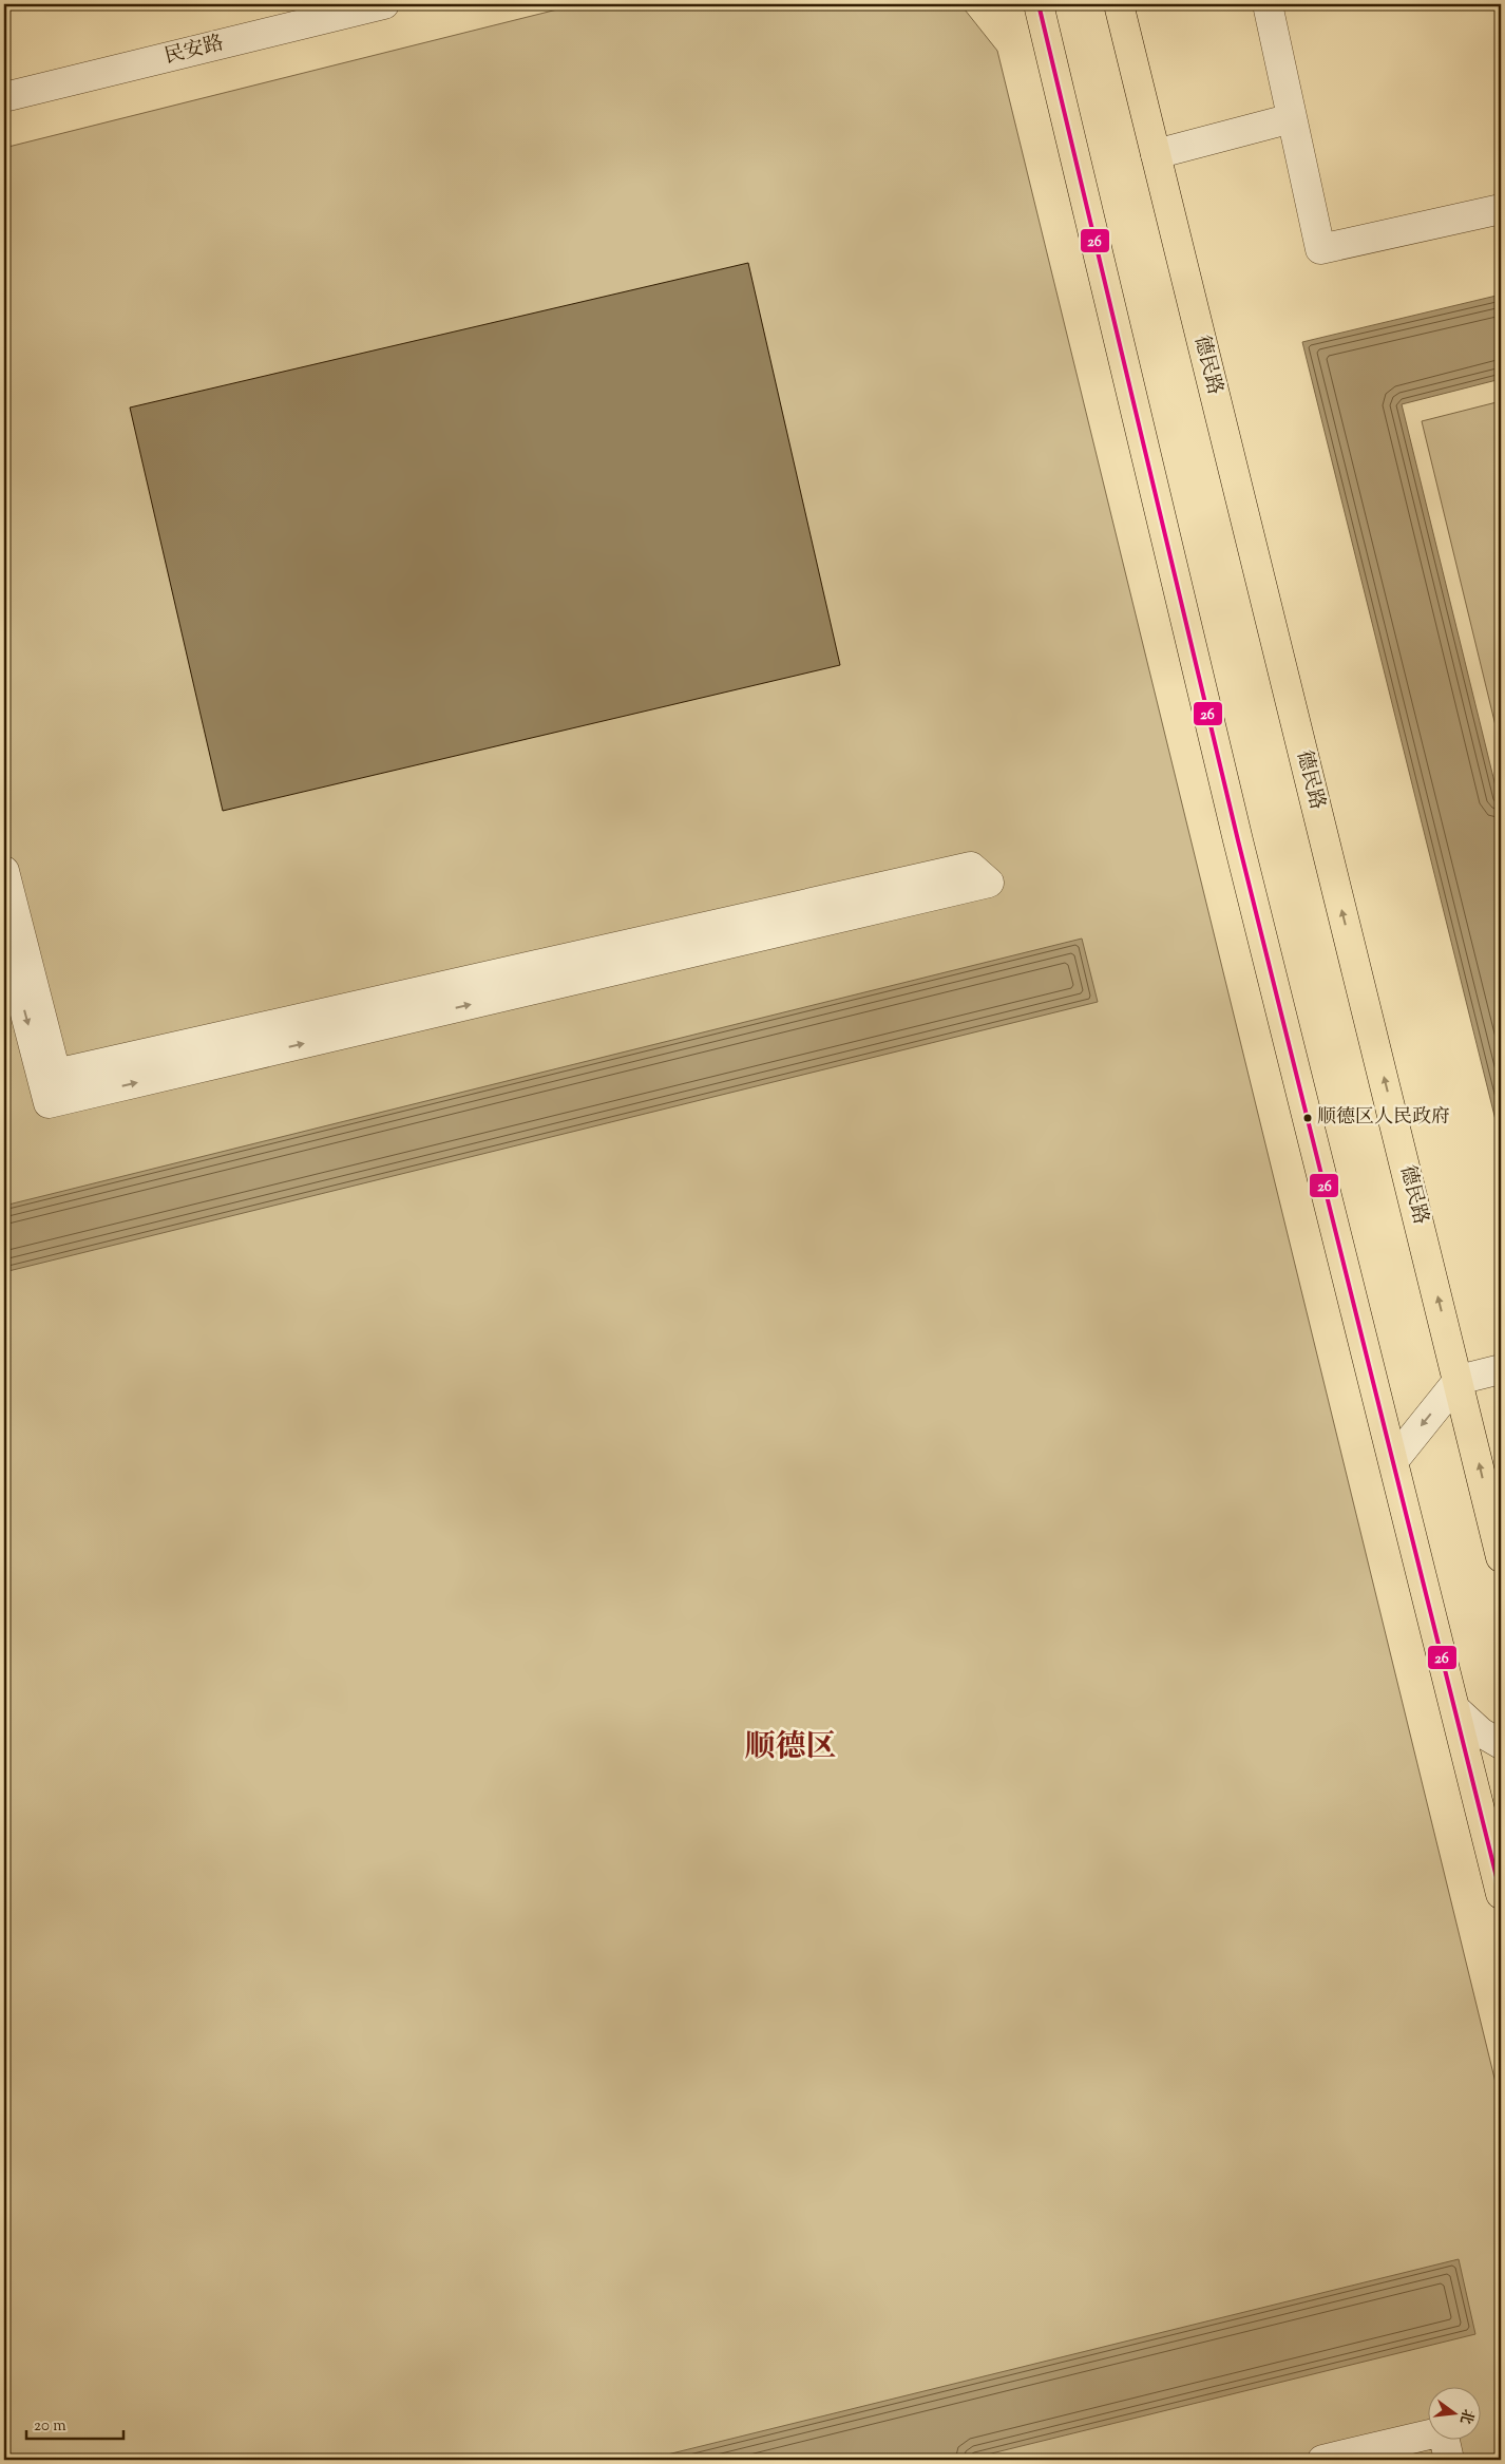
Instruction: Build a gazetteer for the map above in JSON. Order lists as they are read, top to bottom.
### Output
{
  "streets": {
    "main road": ["德民路"],
    "street": ["民安路"]
  },
  "districts": ["顺德区"],
  "places": ["顺德区人民政府"],
  "lines": ["transit line 26"],
  "scale_bar": "20 m",
  "north": "right"
}
